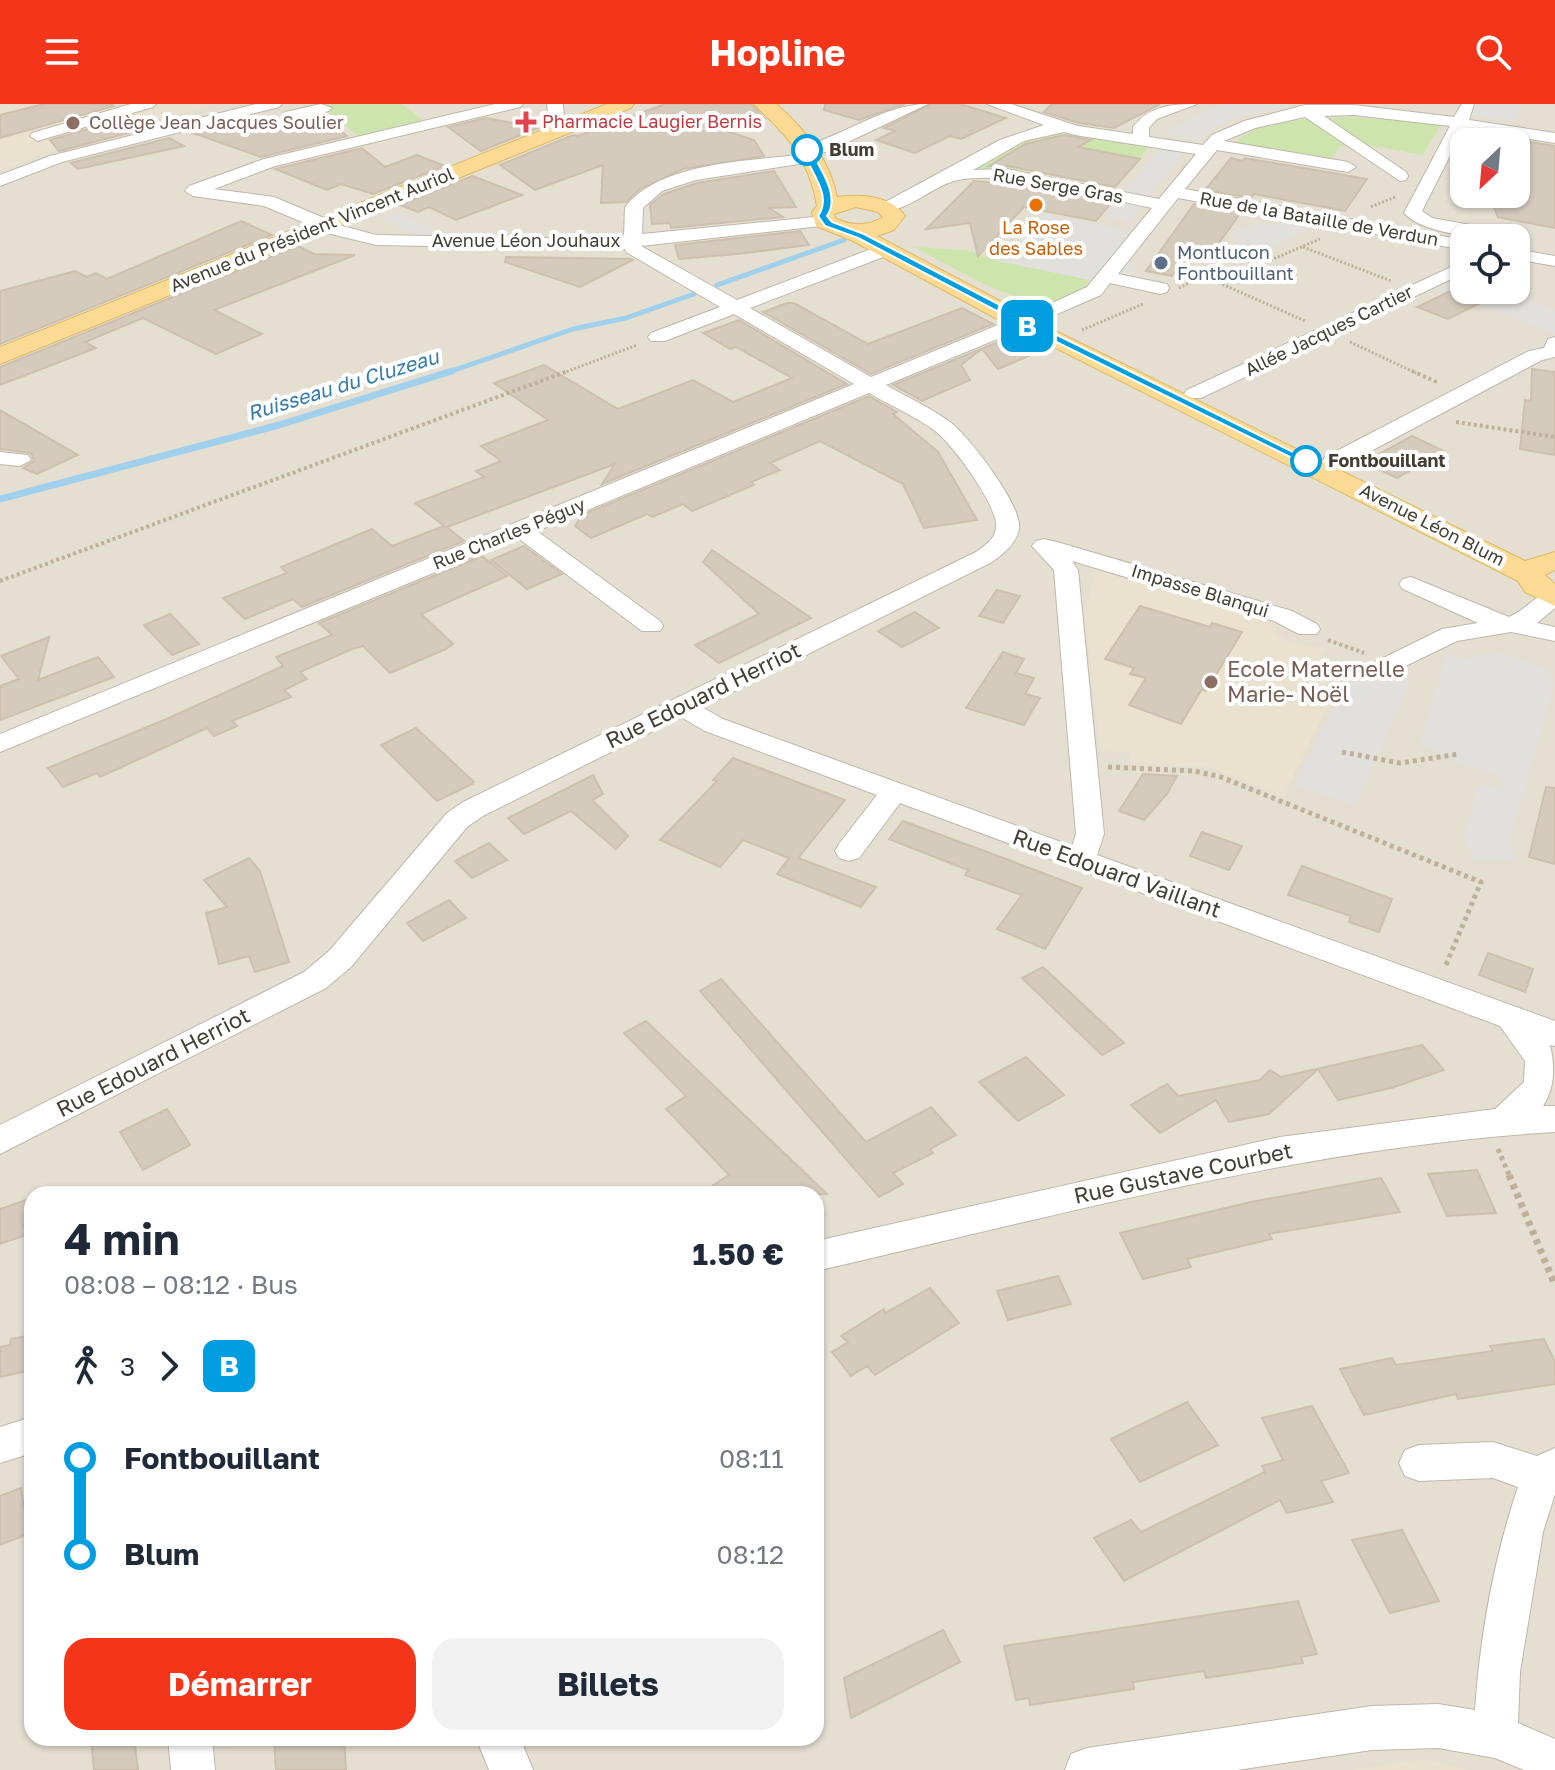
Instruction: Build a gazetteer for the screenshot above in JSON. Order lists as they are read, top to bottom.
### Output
{
  "streets": {
    "main road": ["Avenue du Président Vincent Auriol", "Avenue Léon Blum"],
    "street": [
      "Rue Serge Gras",
      "Rue de la Bataille de Verdun",
      "Avenue Léon Jouhaux",
      "Allée Jacques Cartier",
      "Rue Charles Péguy",
      "Impasse Blanqui",
      "Rue Edouard Herriot",
      "Rue Edouard Vaillant",
      "Rue Gustave Courbet"
    ]
  },
  "crossings": [
    ["Rue Serge Gras", "Rue de la Bataille de Verdun"],
    ["Rue Serge Gras", "Rue Charles Péguy"],
    ["Rue de la Bataille de Verdun", "Rue Charles Péguy"],
    ["Avenue du Président Vincent Auriol", "Avenue Léon Jouhaux"],
    ["Avenue Léon Jouhaux", "Avenue Léon Blum"],
    ["Allée Jacques Cartier", "Avenue Léon Blum"],
    ["Avenue Léon Blum", "Rue Charles Péguy"],
    ["Impasse Blanqui", "Rue Edouard Herriot"],
    ["Rue Edouard Herriot", "Rue Edouard Vaillant"]
  ],
  "water": ["Ruisseau du Cluzeau"],
  "places": {
    "health": ["Pharmacie Laugier Bernis"],
    "other": [
      "Collège Jean Jacques Soulier",
      "Blum",
      "La Rose des Sables",
      "Montlucon Fontbouillant",
      "Fontbouillant",
      "Ecole Maternelle Marie- Noël"
    ]
  },
  "lines": ["bus line B"],
  "north": "bottom left",
  "page": {
    "header": "Hopline",
    "on_map": "B",
    "heading": ["4 min", "08:08 – 08:12 · Bus", "1.50 €"],
    "legs": ["3", "B"],
    "list": [
      {
        "name": "Fontbouillant",
        "value": "08:11"
      },
      {
        "name": "Blum",
        "value": "08:12"
      }
    ],
    "buttons": ["Démarrer", "Billets"]
  }
}
